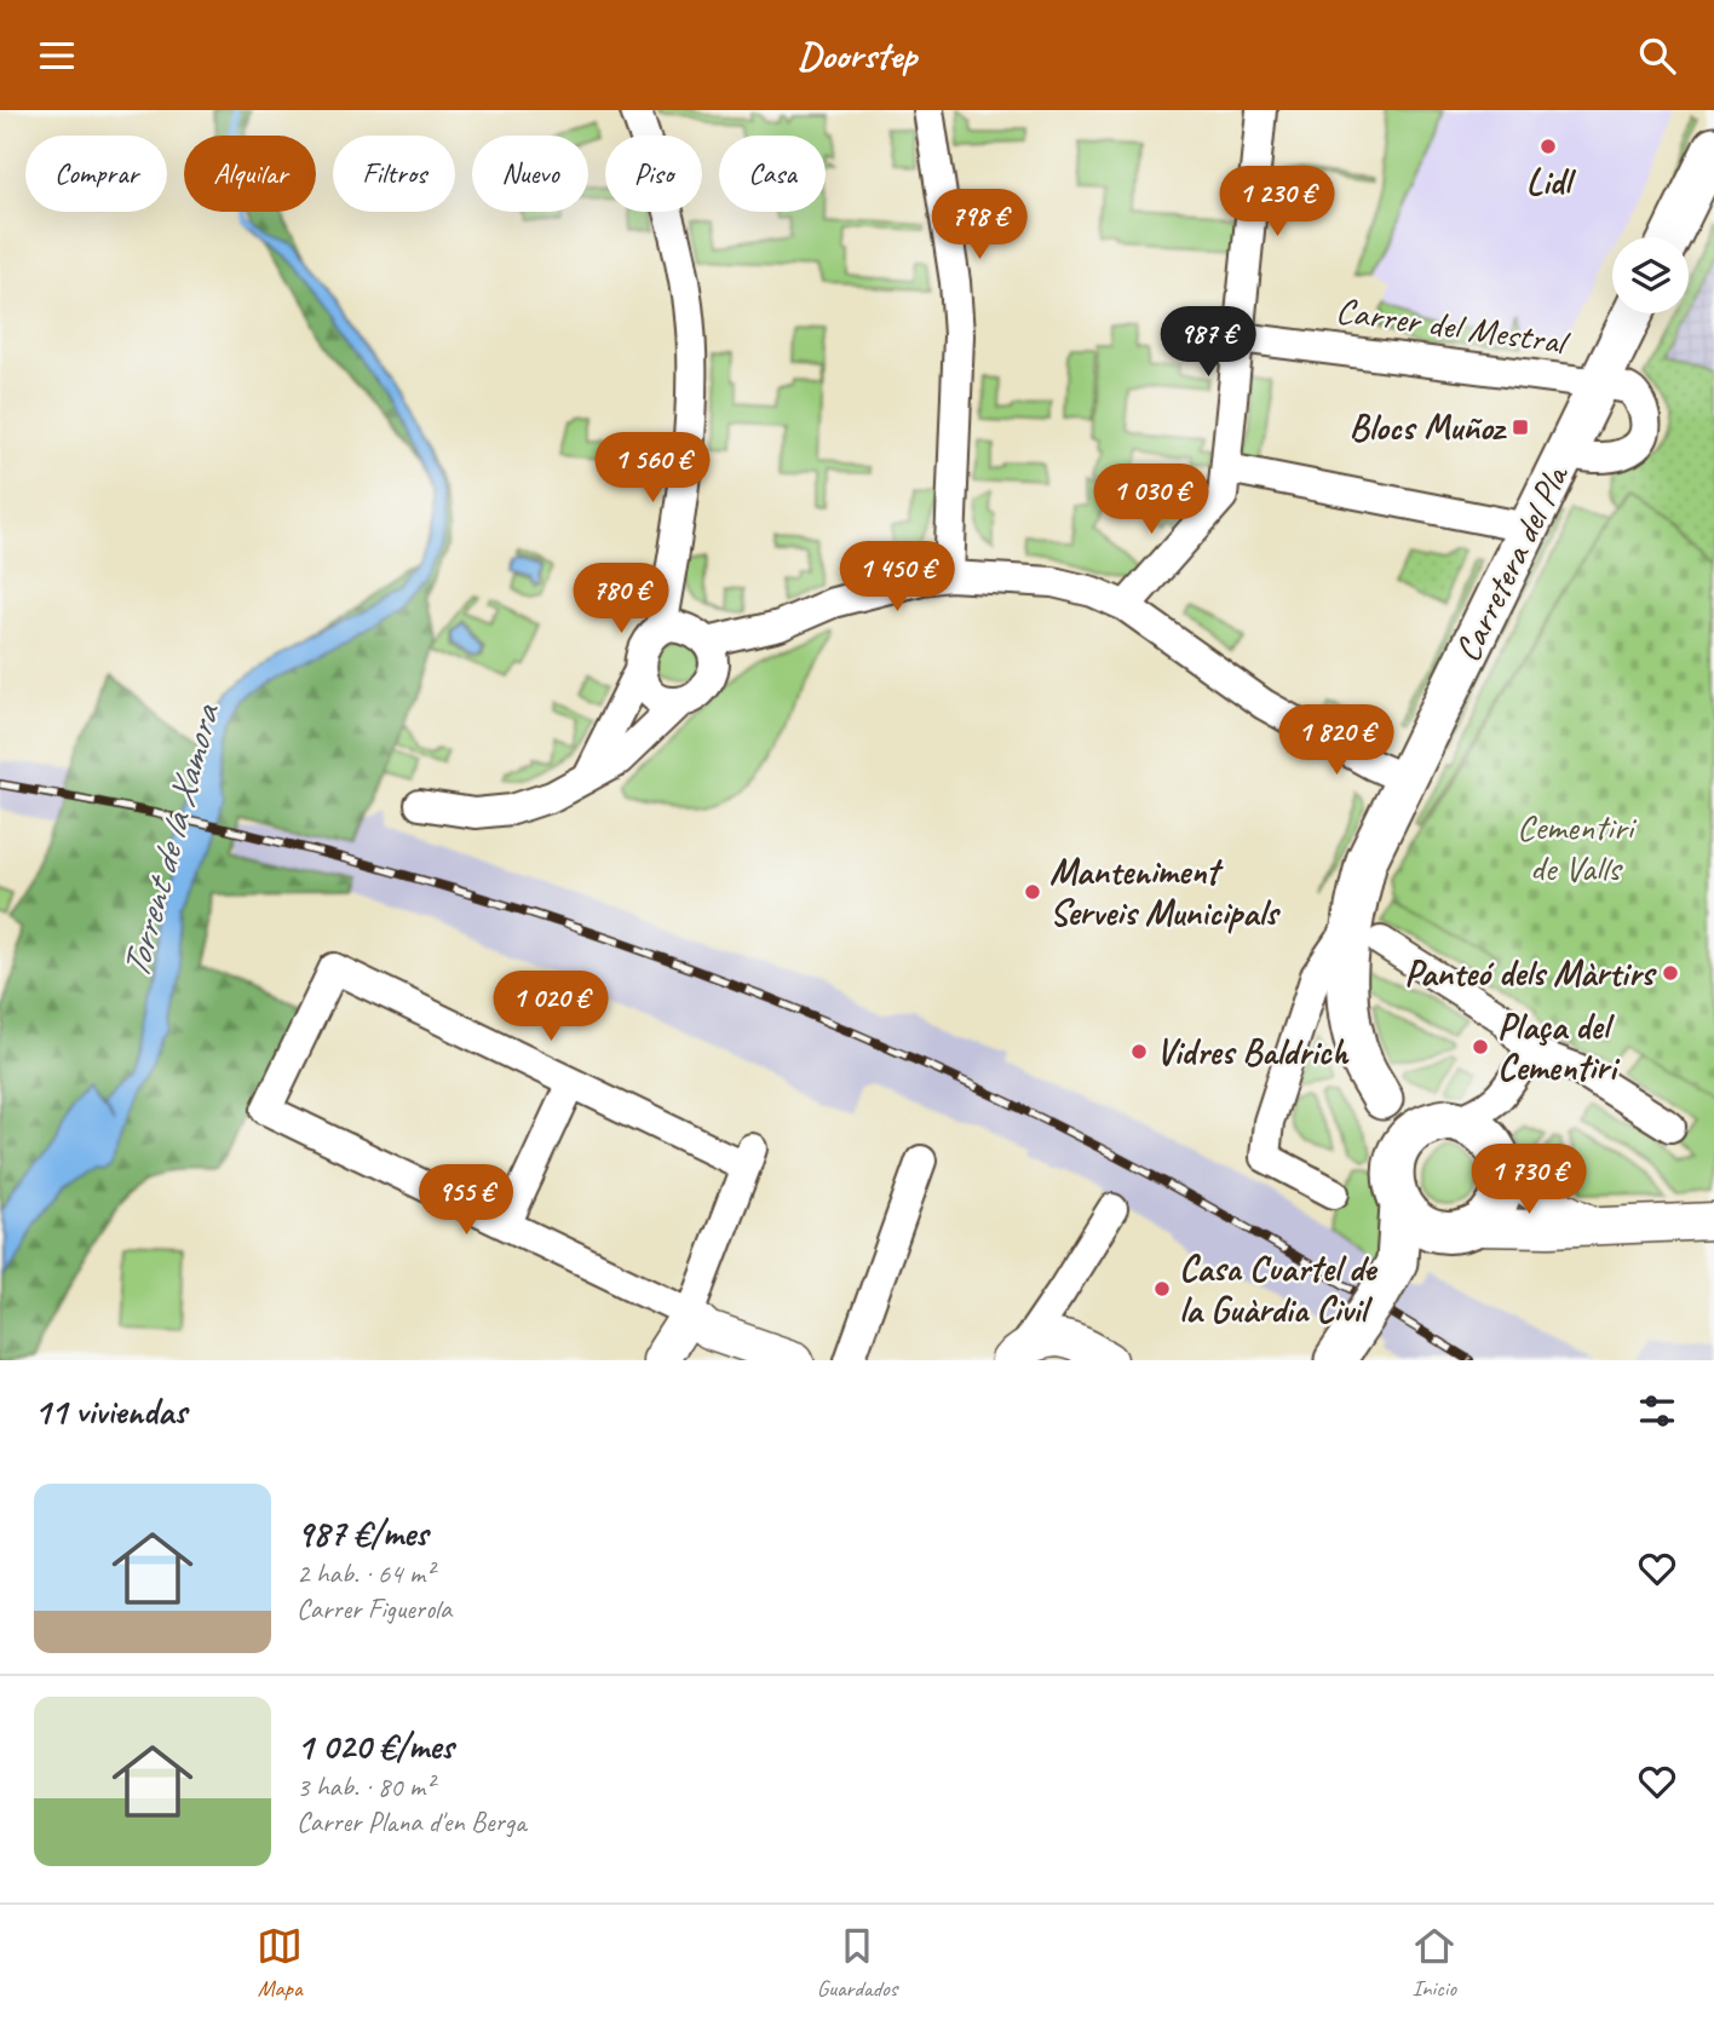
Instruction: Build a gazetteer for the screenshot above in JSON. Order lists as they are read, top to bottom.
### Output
{
  "streets": {
    "main road": ["Carretera del Pla"],
    "street": ["Carrer del Mestral"]
  },
  "crossings": [
    ["Carrer del Mestral", "Carretera del Pla"]
  ],
  "water": ["Torrent de la Xamora"],
  "parks": ["Cementiri de Valls"],
  "places": {
    "other": [
      "Lidl",
      "Manteniment Serveis Municipals",
      "Panteó dels Màrtirs",
      "Plaça del Cementiri",
      "Vidres Baldrich",
      "Casa Cuartel de la Guàrdia Civil"
    ],
    "transit": ["Blocs Muñoz"]
  },
  "page": {
    "header": "Doorstep",
    "chip": [
      "Comprar",
      "Alquilar",
      "Filtros",
      "Nuevo",
      "Piso",
      "Casa"
    ],
    "price": [
      "1 230 €",
      "798 €",
      "987 €",
      "1 560 €",
      "1 030 €",
      "1 450 €",
      "780 €",
      "1 820 €",
      "1 020 €",
      "1 730 €",
      "955 €"
    ],
    "heading": "11 viviendas",
    "list": [
      {
        "name": "987 €/mes",
        "note": "2 hab. · 64 m² · Carrer Figuerola"
      },
      {
        "name": "1 020 €/mes",
        "note": "3 hab. · 80 m² · Carrer Plana d'en Berga"
      }
    ],
    "tabs": ["Mapa", "Guardados", "Inicio"]
  }
}
